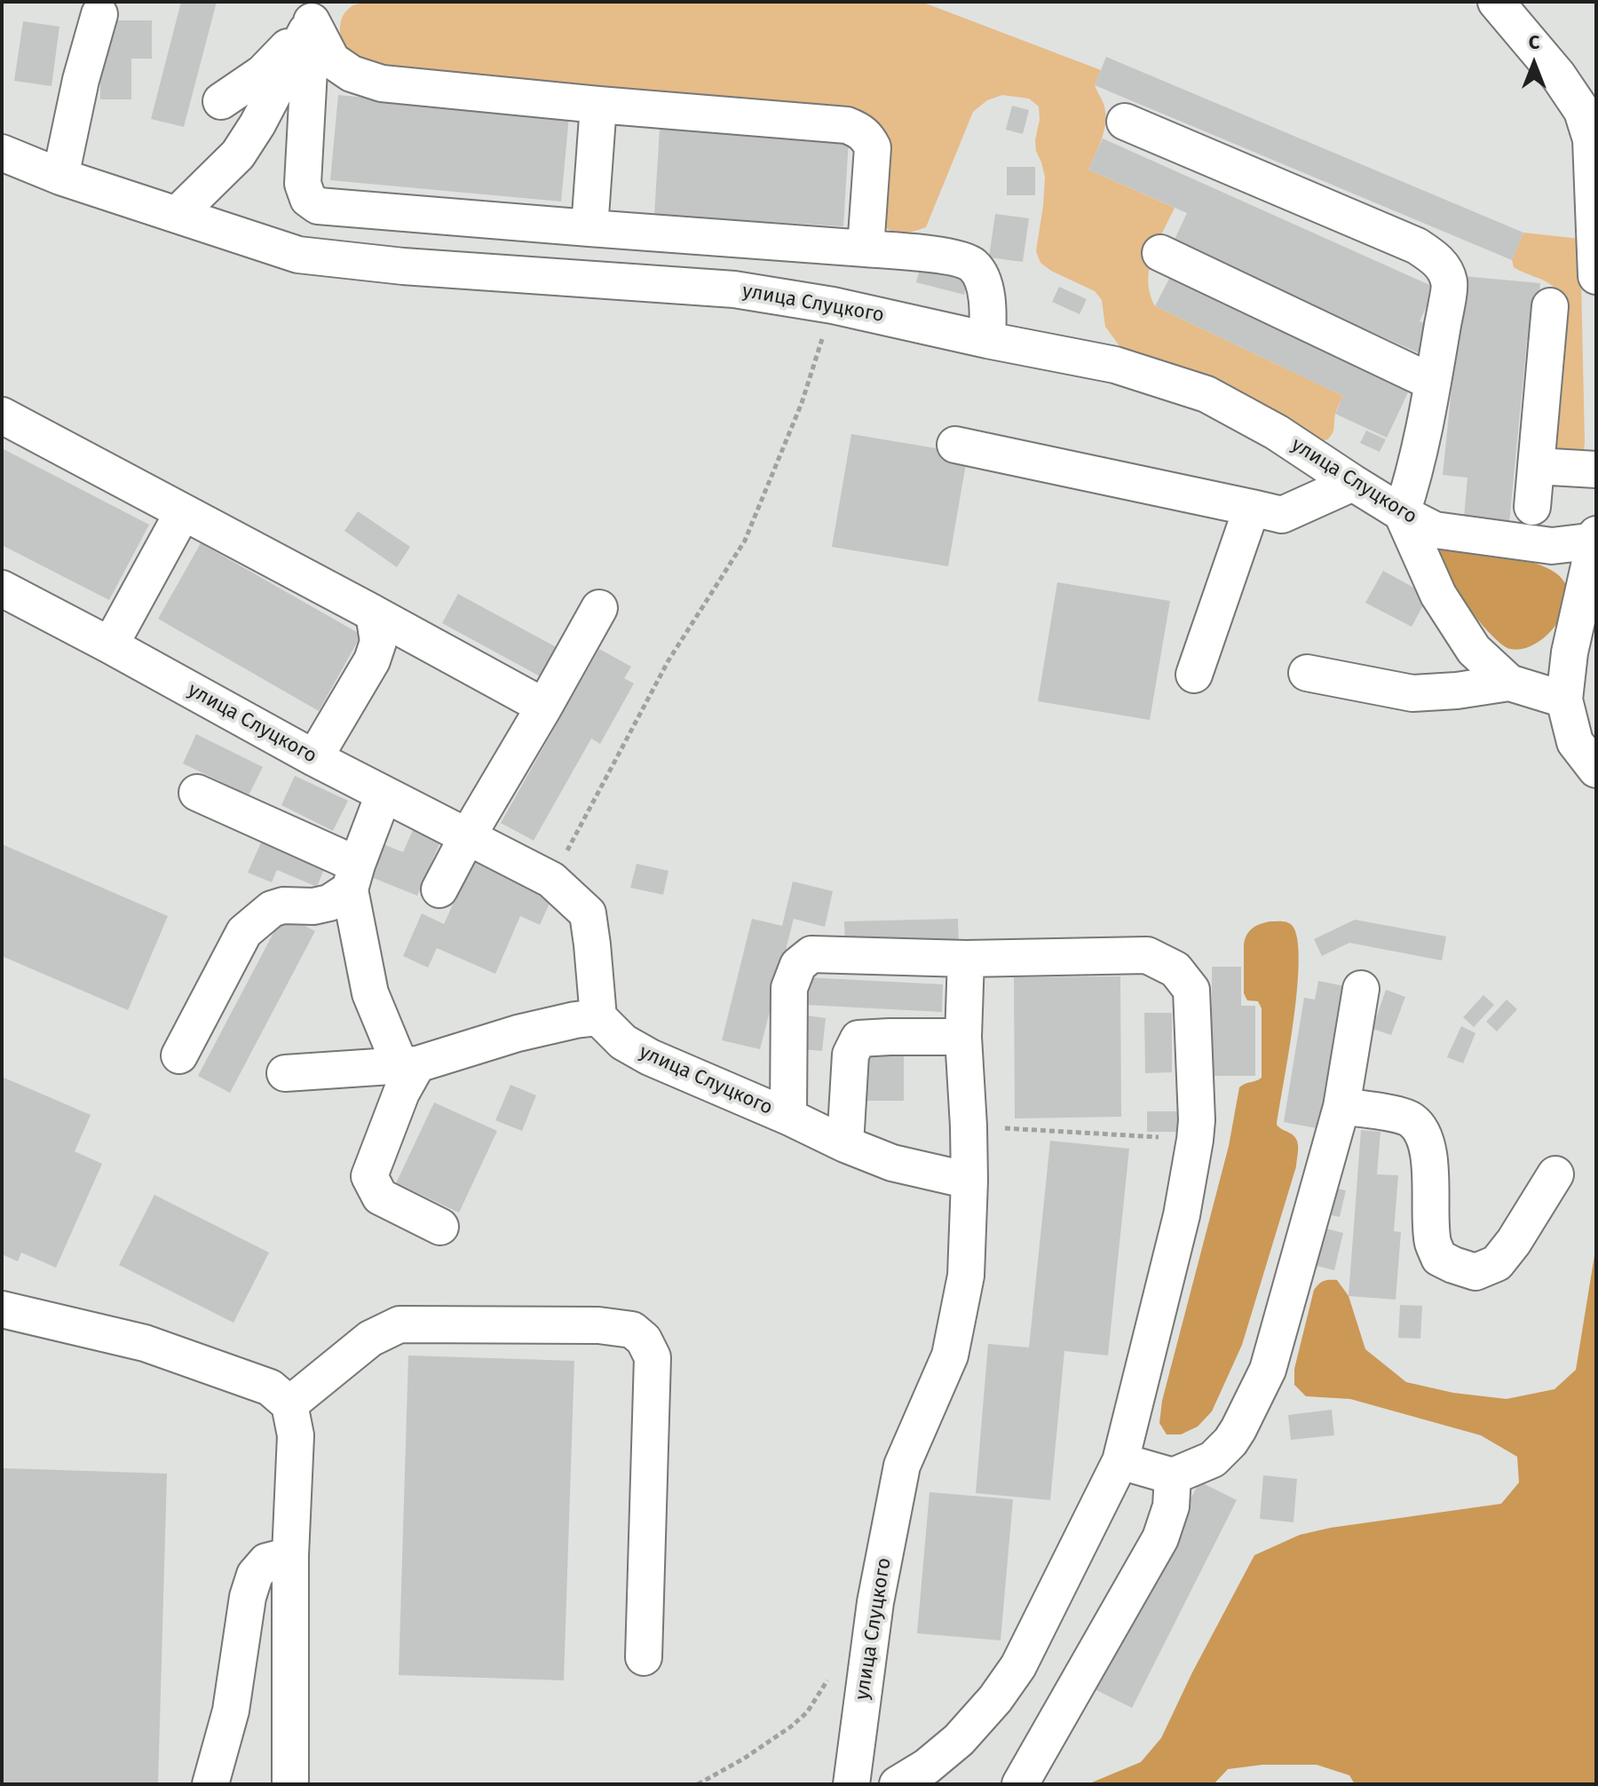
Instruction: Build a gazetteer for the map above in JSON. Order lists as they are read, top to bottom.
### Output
{
  "streets": {
    "street": ["улица Слуцкого"]
  },
  "north": "top"
}
